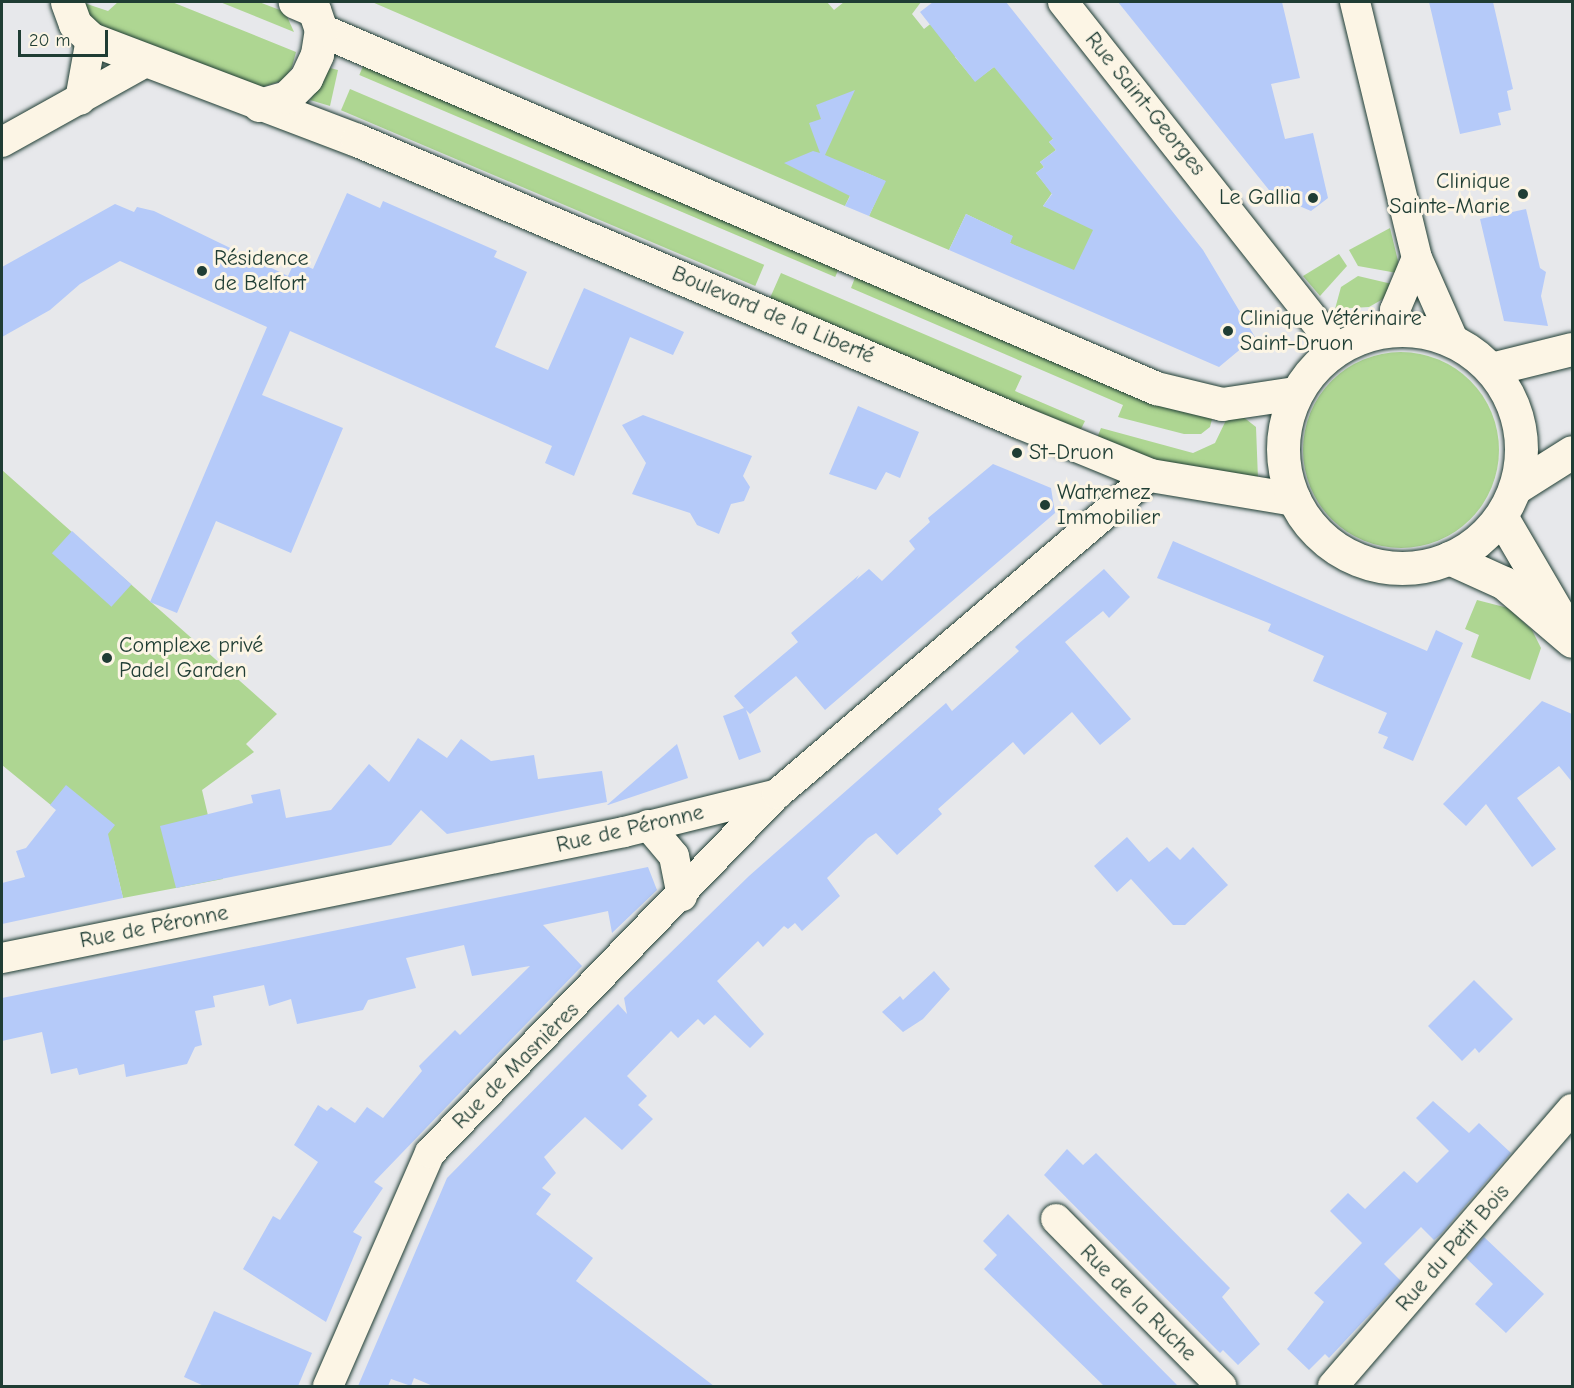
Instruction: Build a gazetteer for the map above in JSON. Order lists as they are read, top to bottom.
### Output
{
  "streets": {
    "main road": ["Boulevard de la Liberté"],
    "street": [
      "Rue Saint-Georges",
      "Rue de Péronne",
      "Rue de Masnières",
      "Rue du Petit Bois",
      "Rue de la Ruche"
    ]
  },
  "crossings": [
    ["Boulevard de la Liberté", "Rue de Péronne"],
    ["Rue de Péronne", "Rue de Masnières"]
  ],
  "places": [
    "Clinique Sainte-Marie",
    "Le Gallia",
    "Résidence de Belfort",
    "Clinique Vétérinaire Saint-Druon",
    "St-Druon",
    "Watremez Immobilier",
    "Complexe privé Padel Garden"
  ],
  "scale_bar": "20 m"
}
